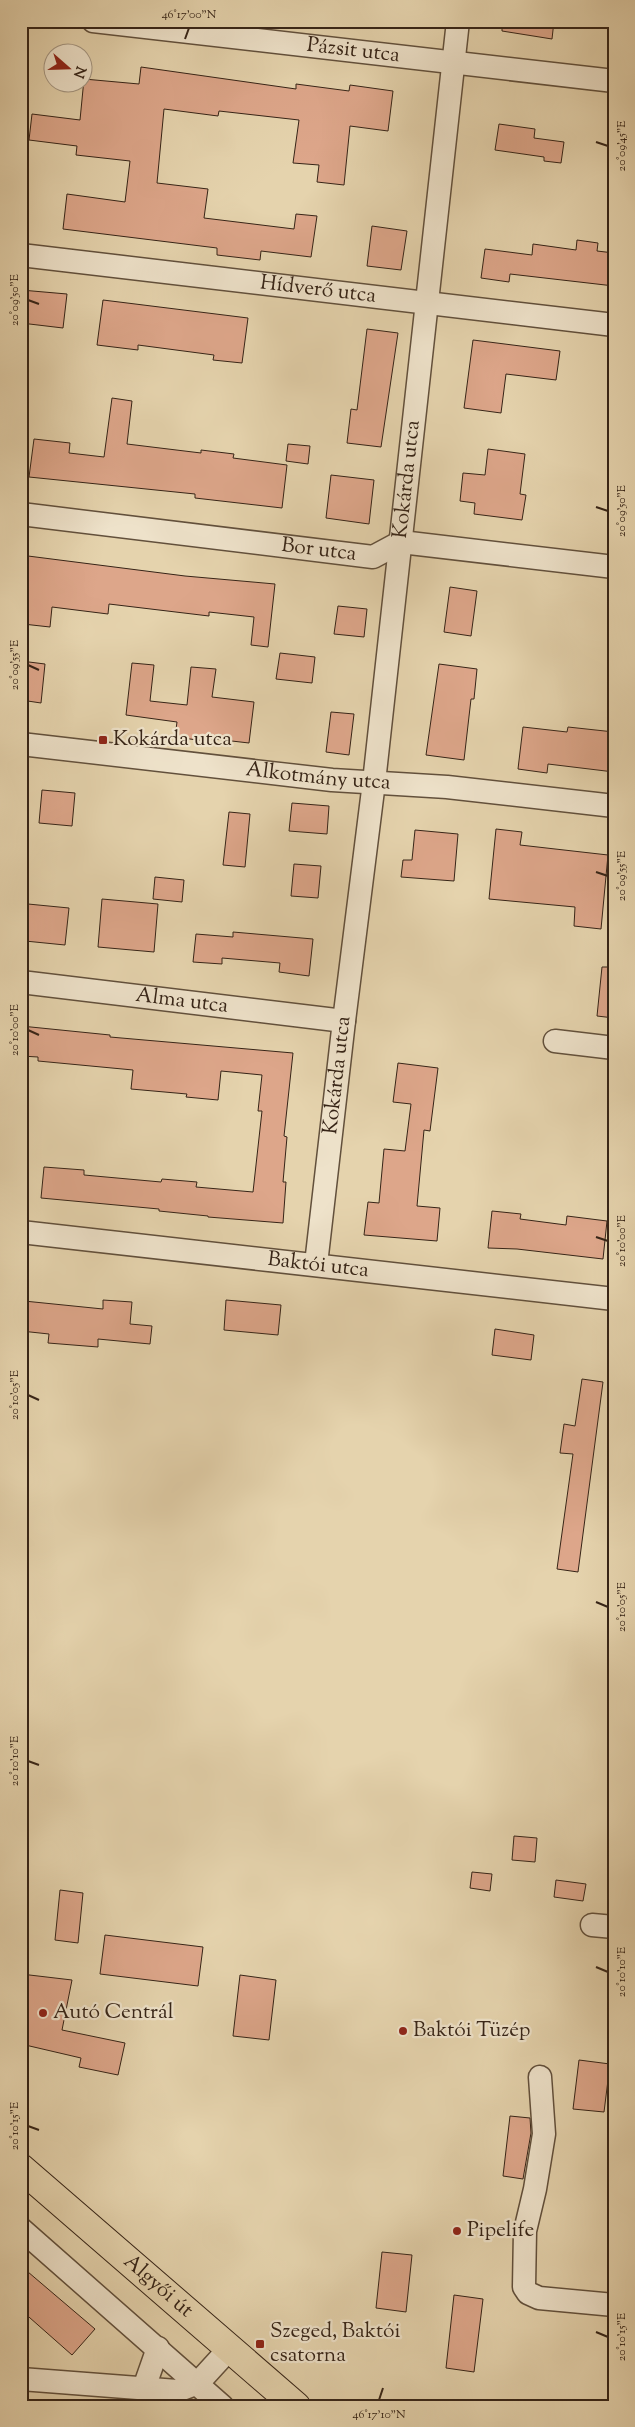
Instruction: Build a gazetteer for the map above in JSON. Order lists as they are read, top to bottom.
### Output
{
  "streets": {
    "main road": ["Algyői út"],
    "street": [
      "Pázsit utca",
      "Hídverő utca",
      "Kokárda utca",
      "Bor utca",
      "Alkotmány utca",
      "Alma utca",
      "Baktói utca"
    ]
  },
  "crossings": [
    ["Pázsit utca", "Kokárda utca"],
    ["Hídverő utca", "Kokárda utca"],
    ["Kokárda utca", "Bor utca"],
    ["Kokárda utca", "Alkotmány utca"],
    ["Kokárda utca", "Alma utca"],
    ["Kokárda utca", "Baktói utca"]
  ],
  "places": {
    "transit": ["Kokárda utca", "Szeged, Baktói csatorna"],
    "other": ["Autó Centrál", "Baktói Tüzép", "Pipelife"]
  },
  "north": "right",
  "coordinates": [
    "46°17'00\"N",
    "20°09'45\"E",
    "20°09'50\"E",
    "20°09'55\"E",
    "20°10'00\"E",
    "20°10'05\"E",
    "20°10'10\"E",
    "20°10'15\"E",
    "46°17'10\"N"
  ]
}
